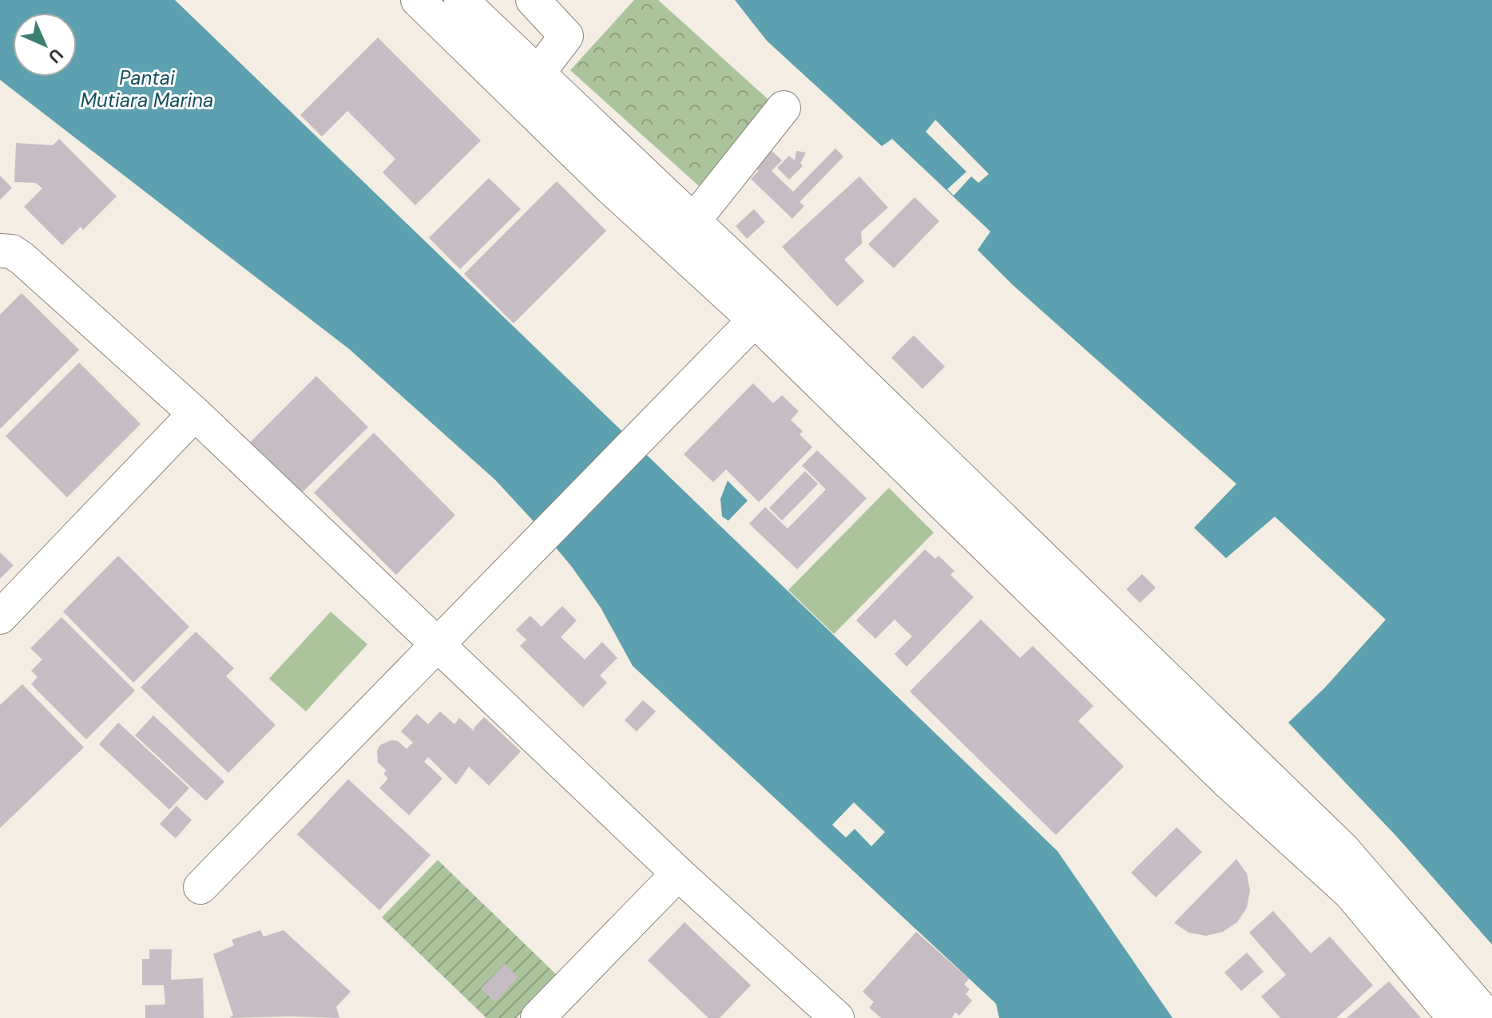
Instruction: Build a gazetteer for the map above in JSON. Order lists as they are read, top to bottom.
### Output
{
  "water": ["Pantai Mutiara Marina"],
  "north": "bottom right"
}
